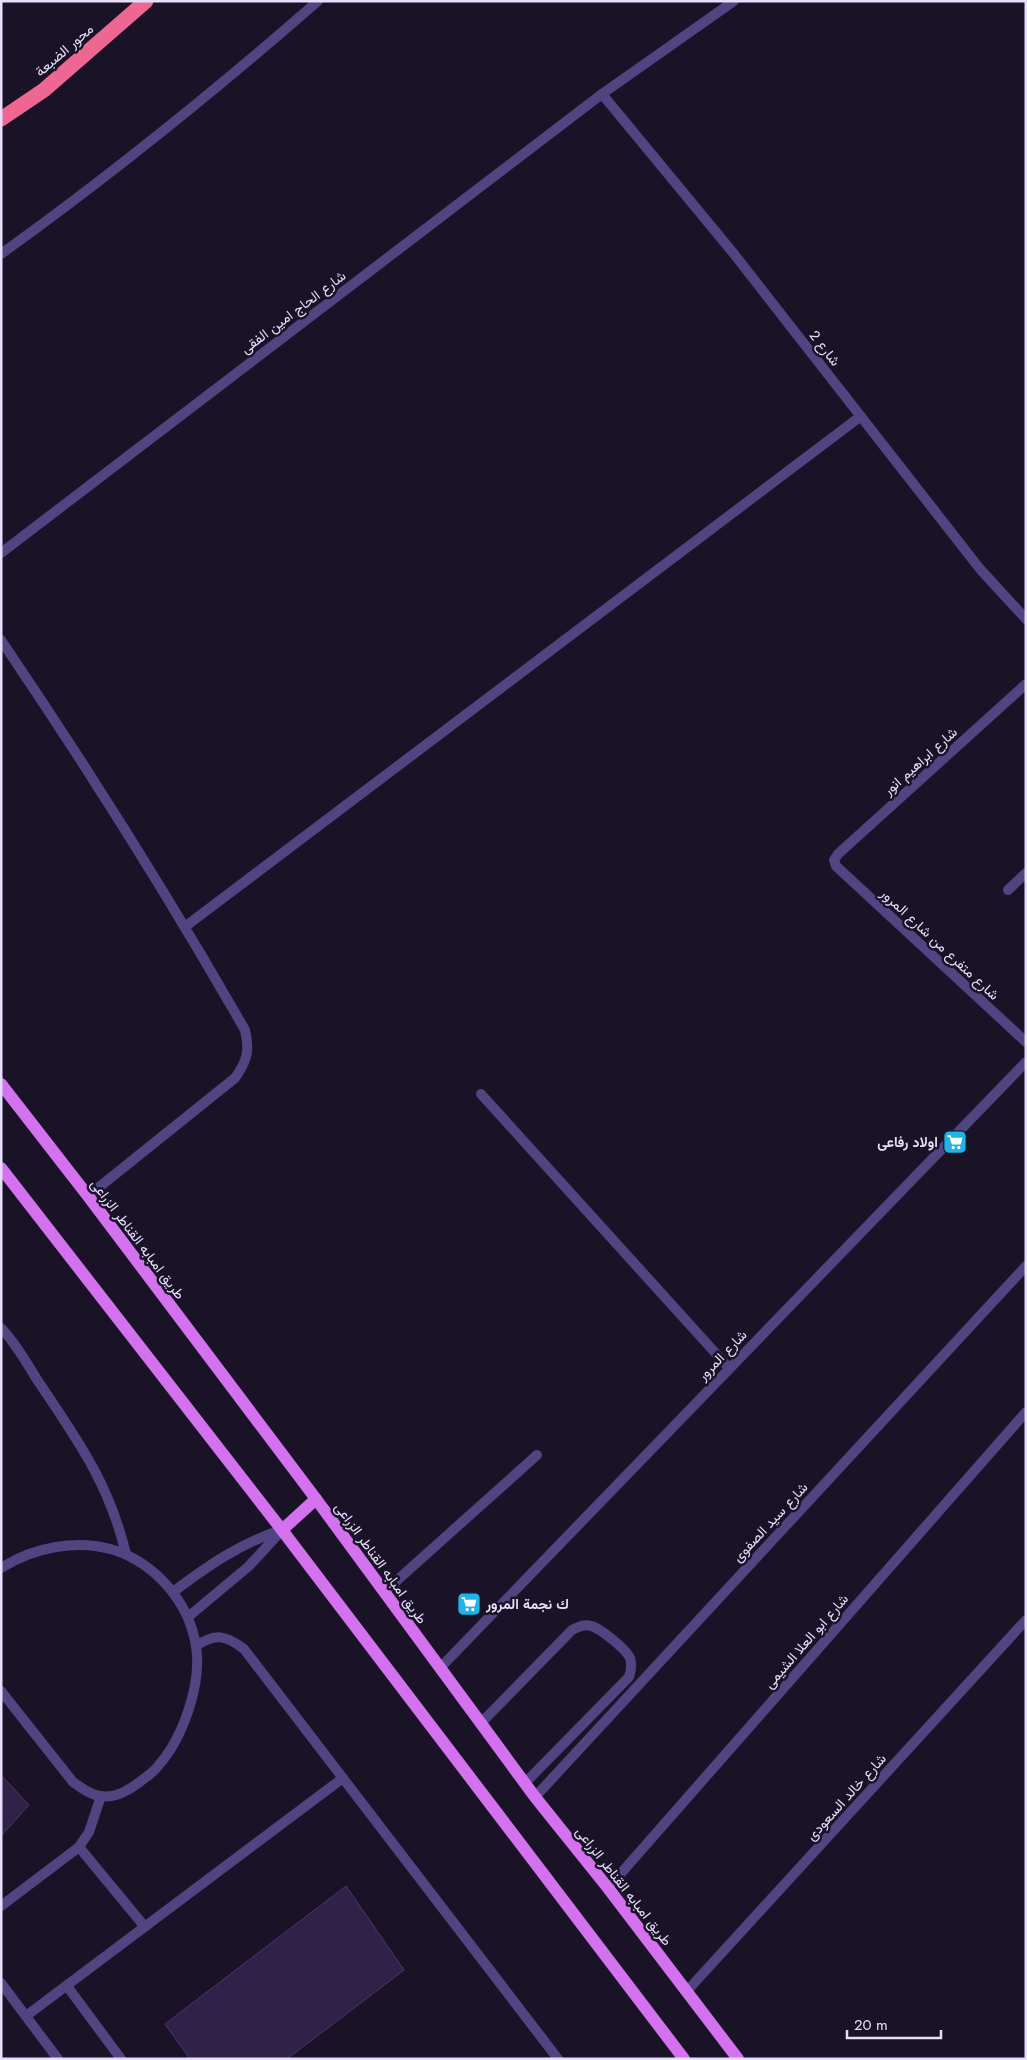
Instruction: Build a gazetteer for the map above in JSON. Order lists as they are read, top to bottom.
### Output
{
  "streets": {
    "highway": ["محور الضبعة"],
    "main road": ["طريق امبابه القناطر الزراعى"],
    "street": [
      "شارع الحاج امين الفقى",
      "شارع 2",
      "شارع ابراهيم انور",
      "شارع متفرع من شارع المرور",
      "شارع المرور",
      "شارع سيد الصفوى",
      "شارع ابو العلا الشيمى",
      "شارع خالد السعودى"
    ]
  },
  "crossings": [
    ["شارع الحاج امين الفقى", "شارع 2"],
    ["شارع ابراهيم انور", "شارع متفرع من شارع المرور"],
    ["طريق امبابه القناطر الزراعى", "شارع المرور"],
    ["طريق امبابه القناطر الزراعى", "شارع سيد الصفوى"],
    ["طريق امبابه القناطر الزراعى", "شارع ابو العلا الشيمى"],
    ["طريق امبابه القناطر الزراعى", "شارع خالد السعودى"]
  ],
  "places": {
    "supermarket": ["اولاد رفاعى", "ك نجمة المرور"]
  },
  "scale_bar": "20 m"
}
